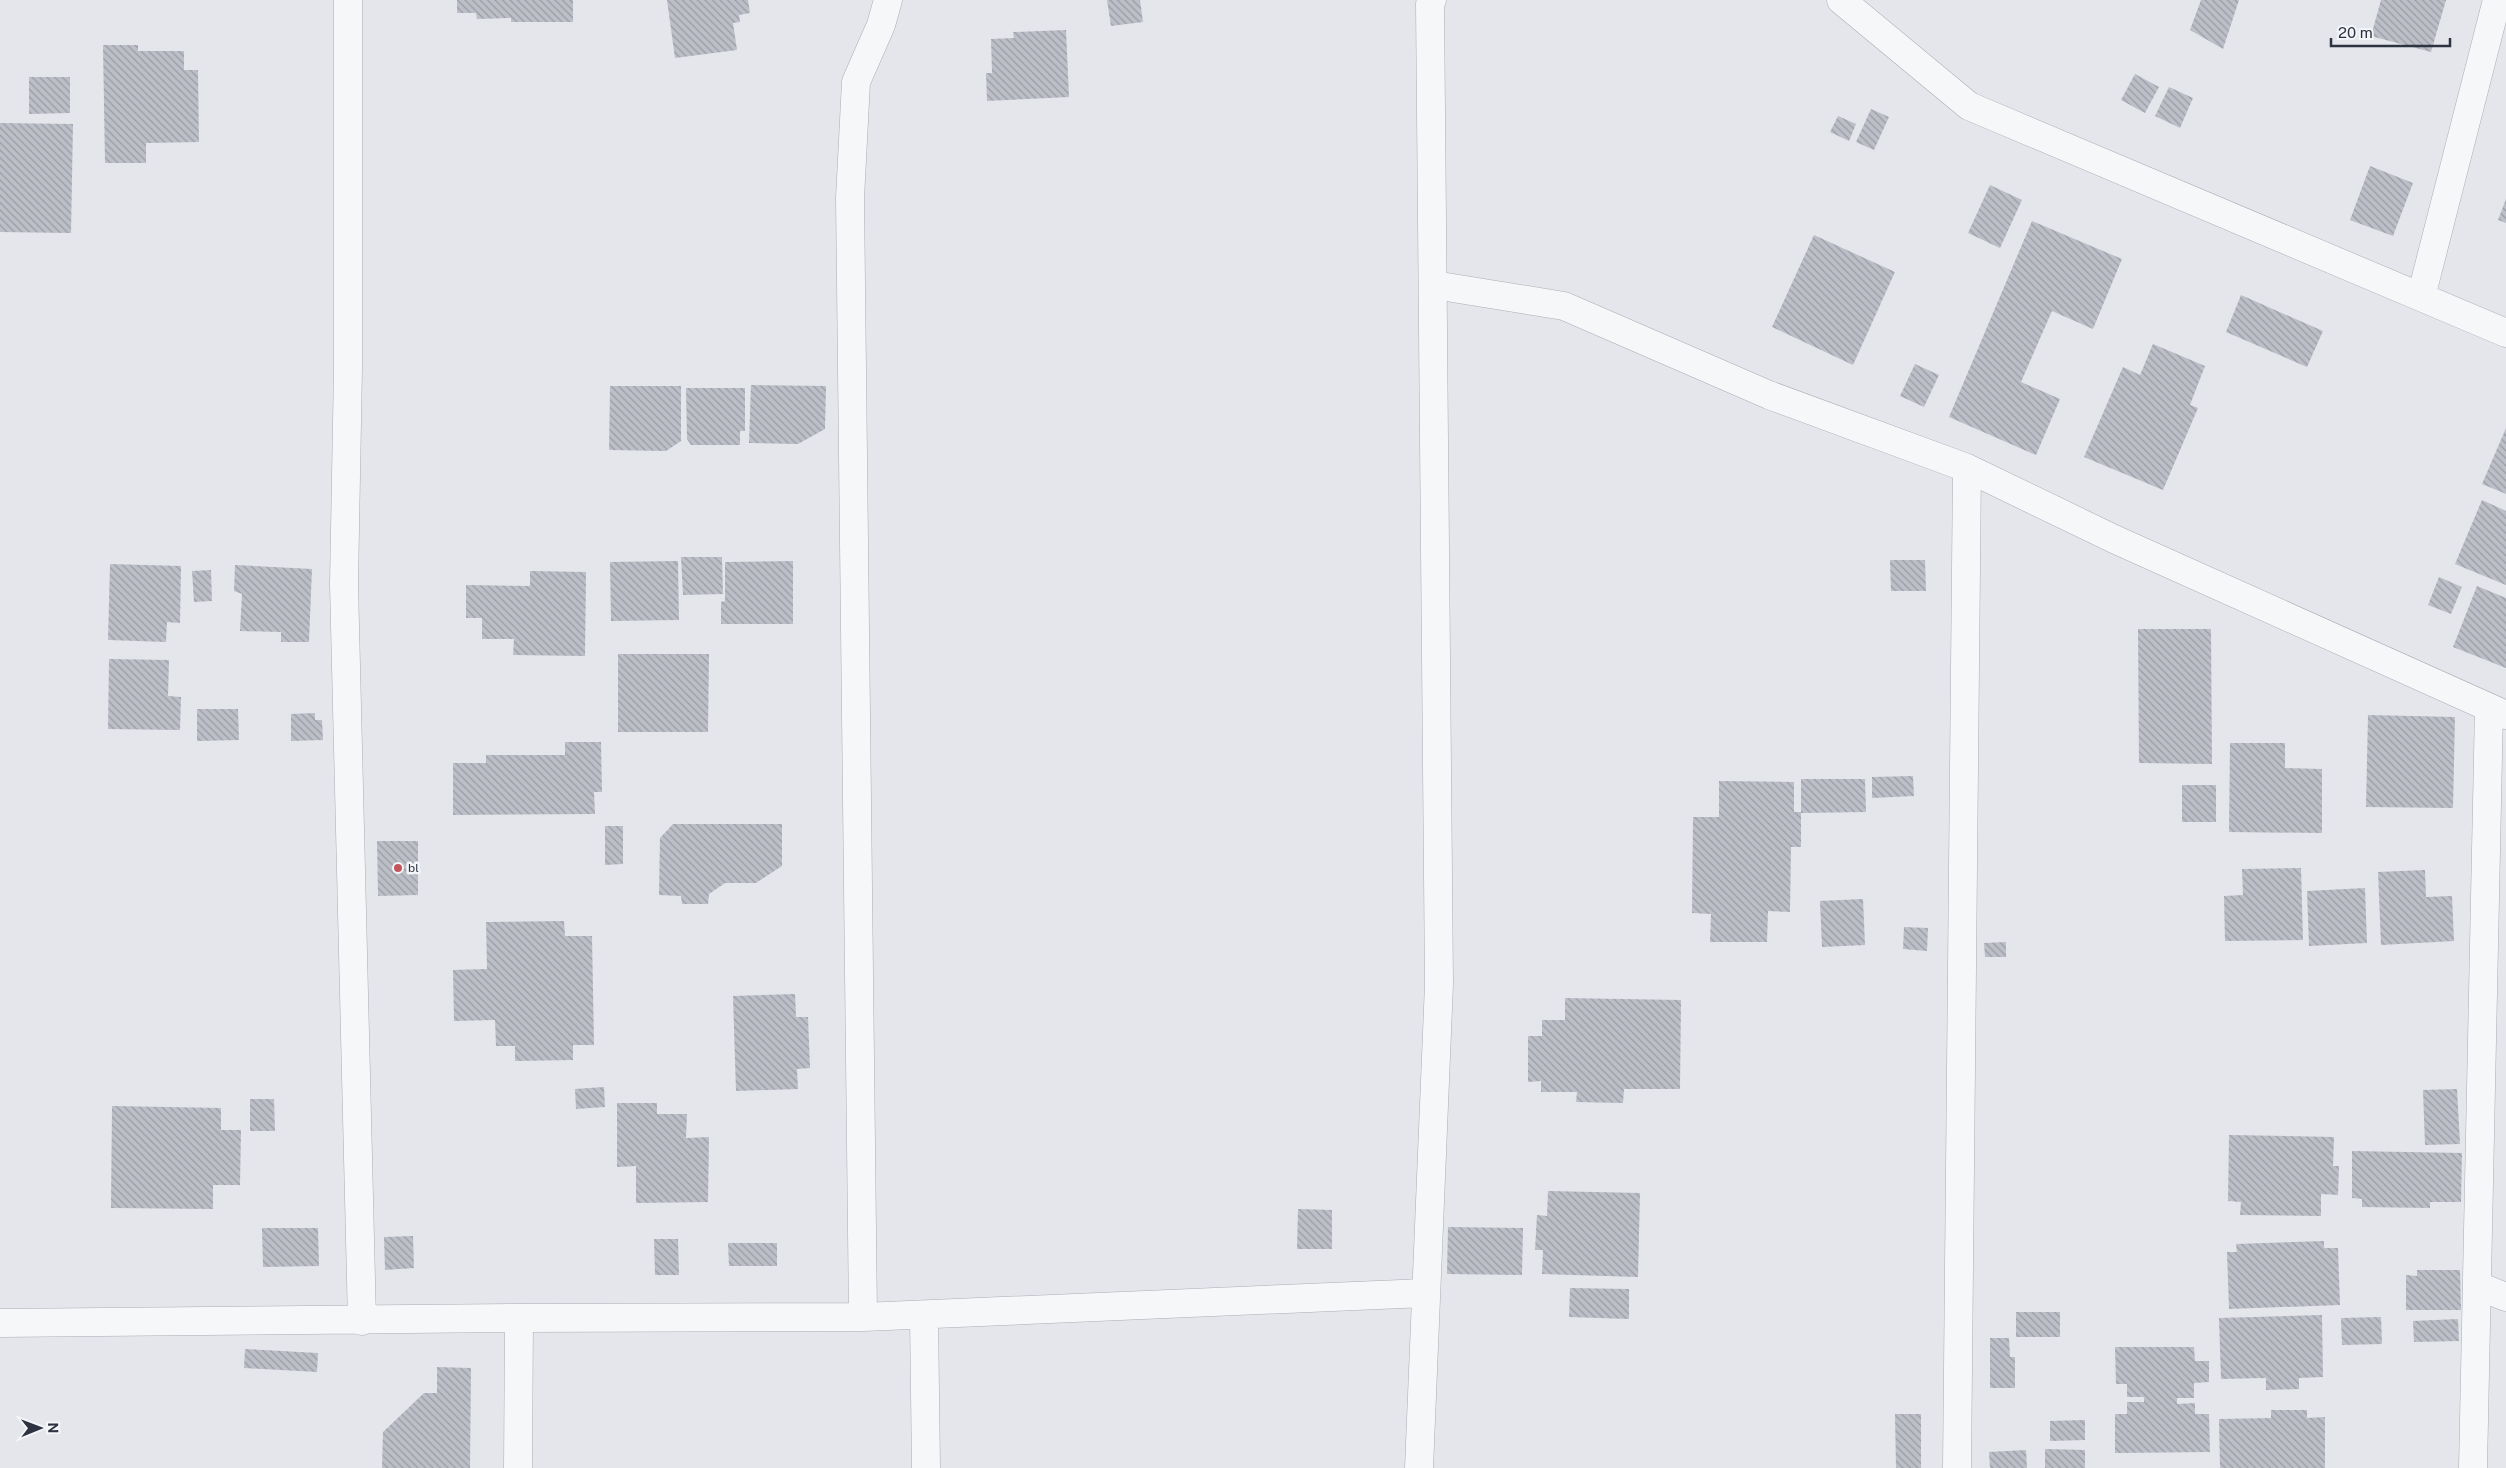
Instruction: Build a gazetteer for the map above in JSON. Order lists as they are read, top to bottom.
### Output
{
  "places": ["bl"],
  "scale_bar": "20 m",
  "north": "right"
}
